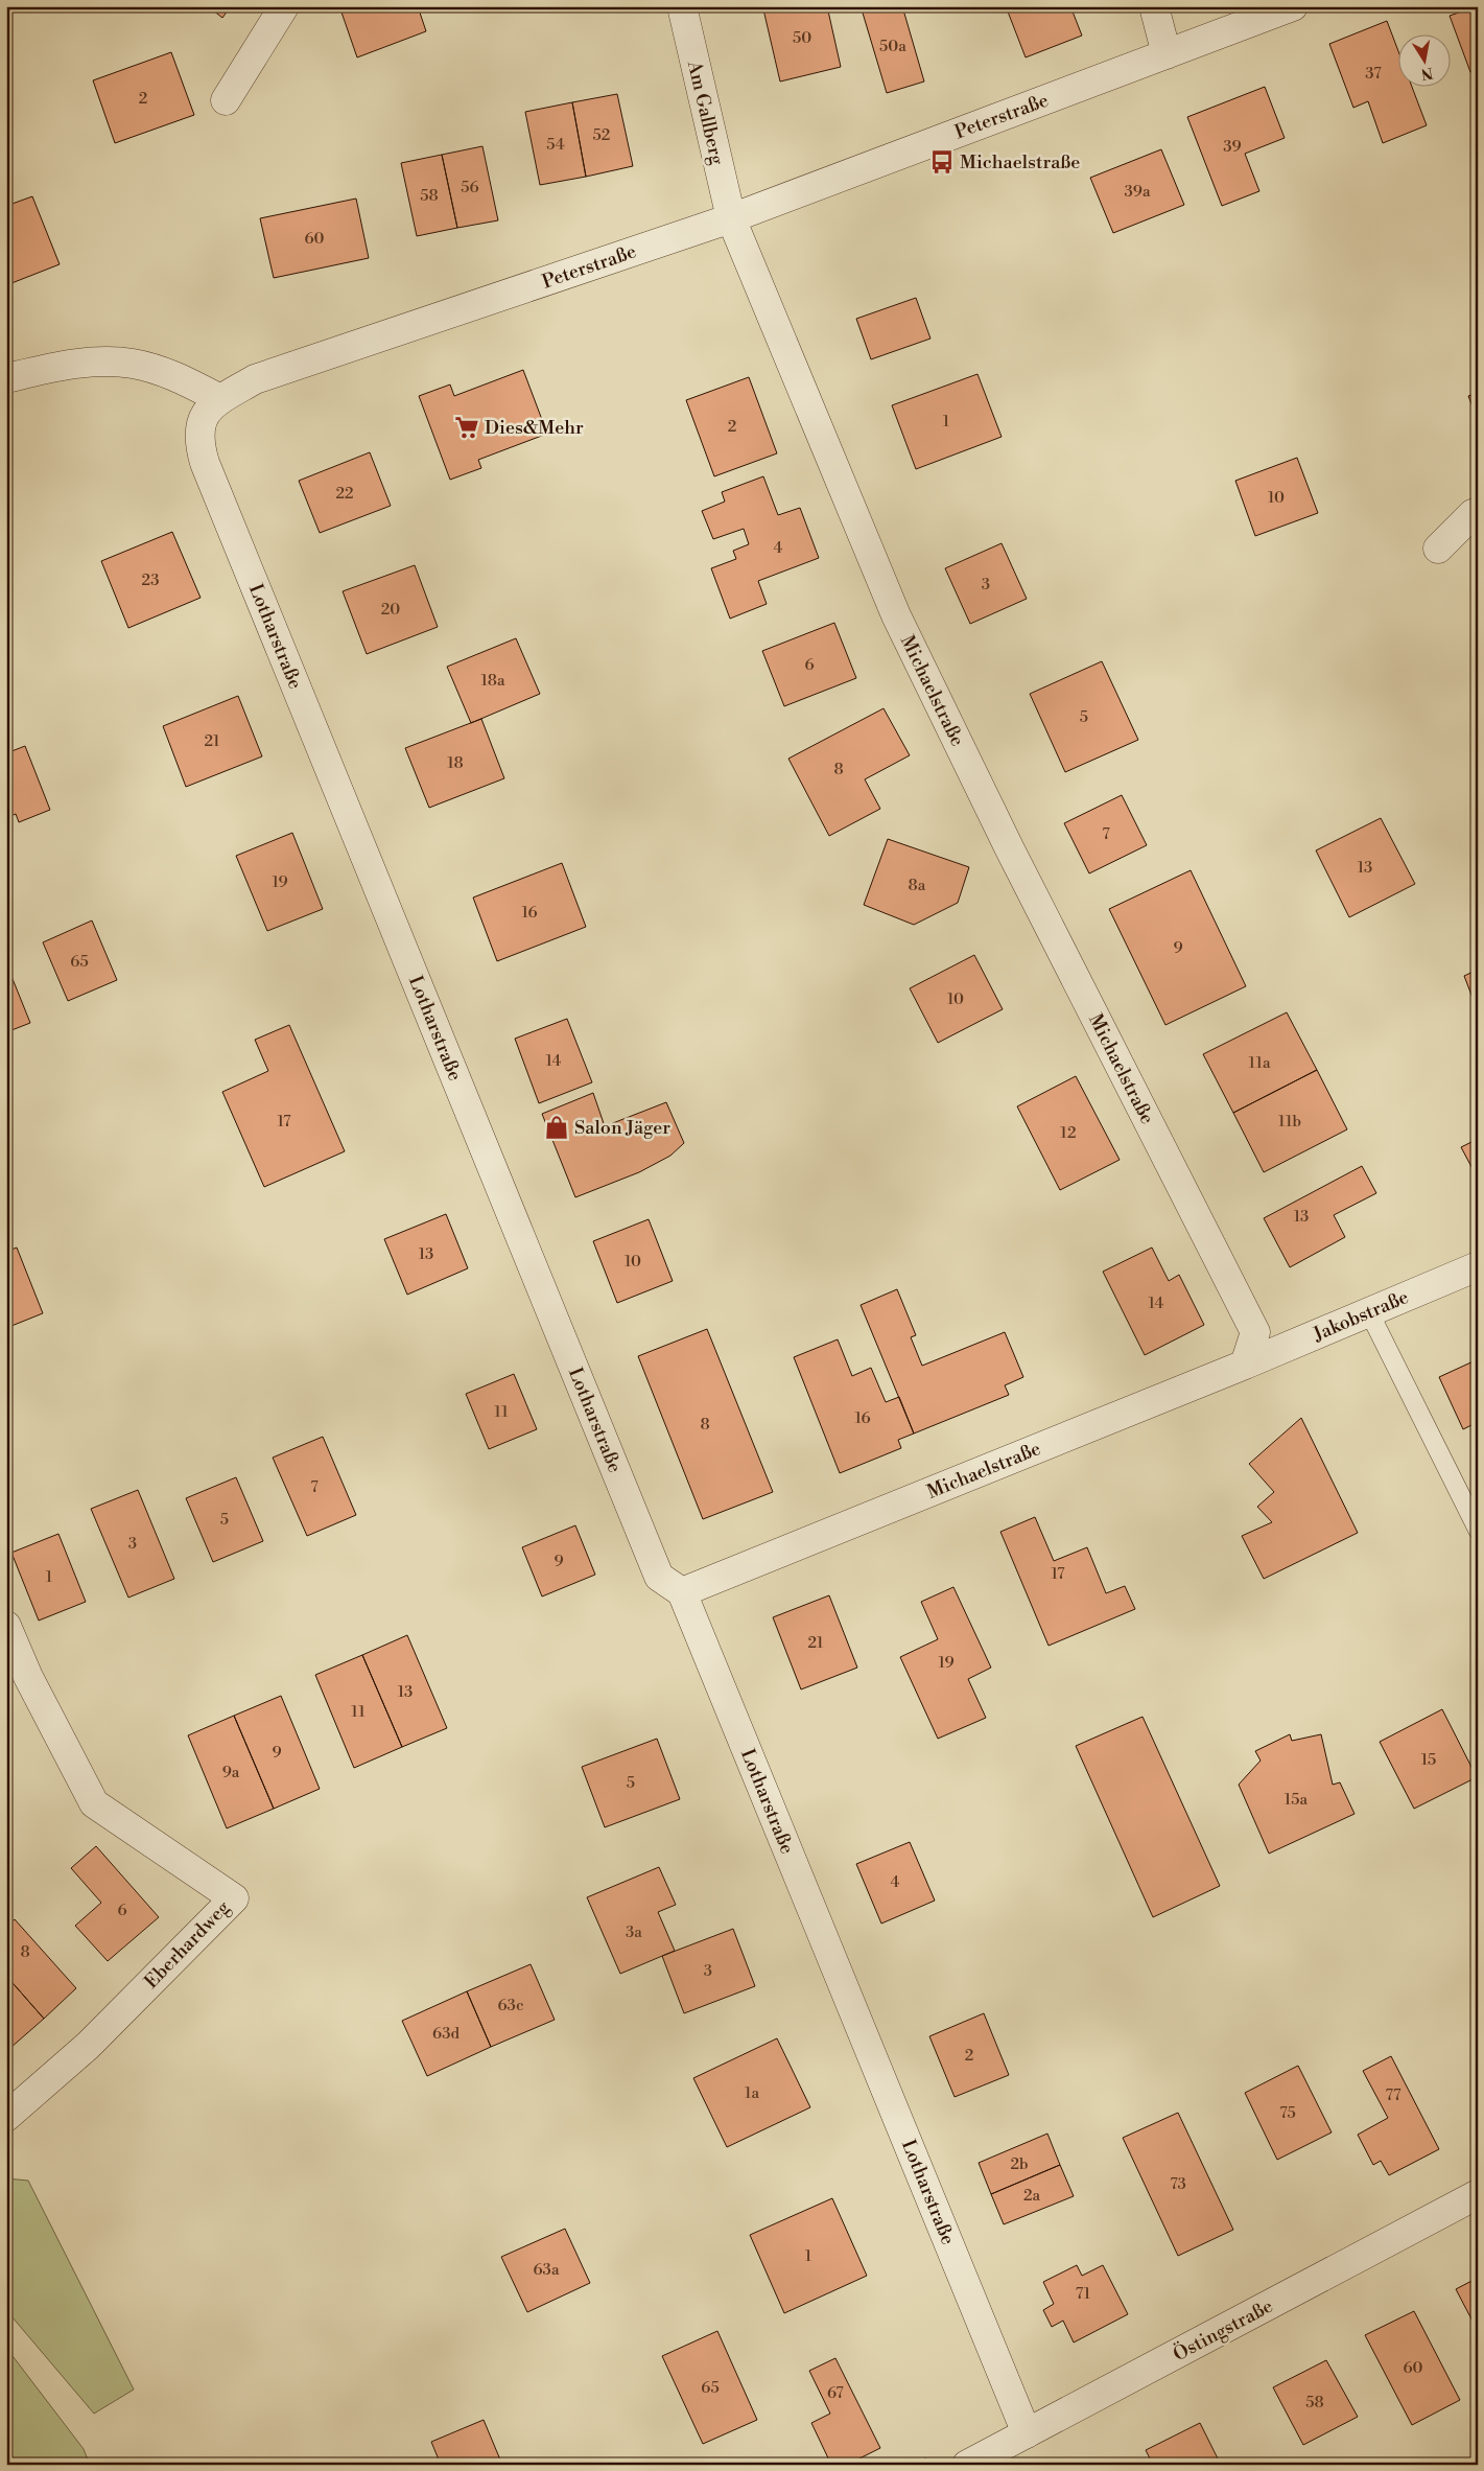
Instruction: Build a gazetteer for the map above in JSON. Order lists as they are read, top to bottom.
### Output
{
  "streets": {
    "street": [
      "Am Gallberg",
      "Peterstraße",
      "Lotharstraße",
      "Michaelstraße",
      "Jakobstraße",
      "Eberhardweg",
      "Östingstraße"
    ]
  },
  "crossings": [
    ["Am Gallberg", "Peterstraße"],
    ["Am Gallberg", "Michaelstraße"],
    ["Peterstraße", "Lotharstraße"],
    ["Peterstraße", "Michaelstraße"],
    ["Lotharstraße", "Michaelstraße"],
    ["Lotharstraße", "Östingstraße"],
    ["Michaelstraße", "Jakobstraße"]
  ],
  "places": {
    "bus stop": ["Michaelstraße"],
    "supermarket": ["Dies&Mehr"],
    "shop": ["Salon Jäger"]
  },
  "house_numbers": [
    "50",
    "50a",
    "37",
    "2",
    "52",
    "54",
    "39",
    "56",
    "39a",
    "58",
    "60",
    "1",
    "2",
    "22",
    "10",
    "4",
    "23",
    "3",
    "20",
    "6",
    "18a",
    "5",
    "21",
    "18",
    "8",
    "7",
    "13",
    "19",
    "8a",
    "16",
    "9",
    "65",
    "10",
    "14",
    "11a",
    "17",
    "11b",
    "12",
    "13",
    "13",
    "10",
    "14",
    "11",
    "16",
    "8",
    "7",
    "5",
    "3",
    "9",
    "17",
    "1",
    "21",
    "19",
    "13",
    "11",
    "9",
    "15",
    "9a",
    "5",
    "15a",
    "4",
    "6",
    "3a",
    "8",
    "3",
    "63c",
    "63d",
    "2",
    "1a",
    "77",
    "75",
    "2b",
    "73",
    "2a",
    "1",
    "63a",
    "71",
    "60",
    "65",
    "67",
    "58"
  ],
  "north": "bottom"
}
